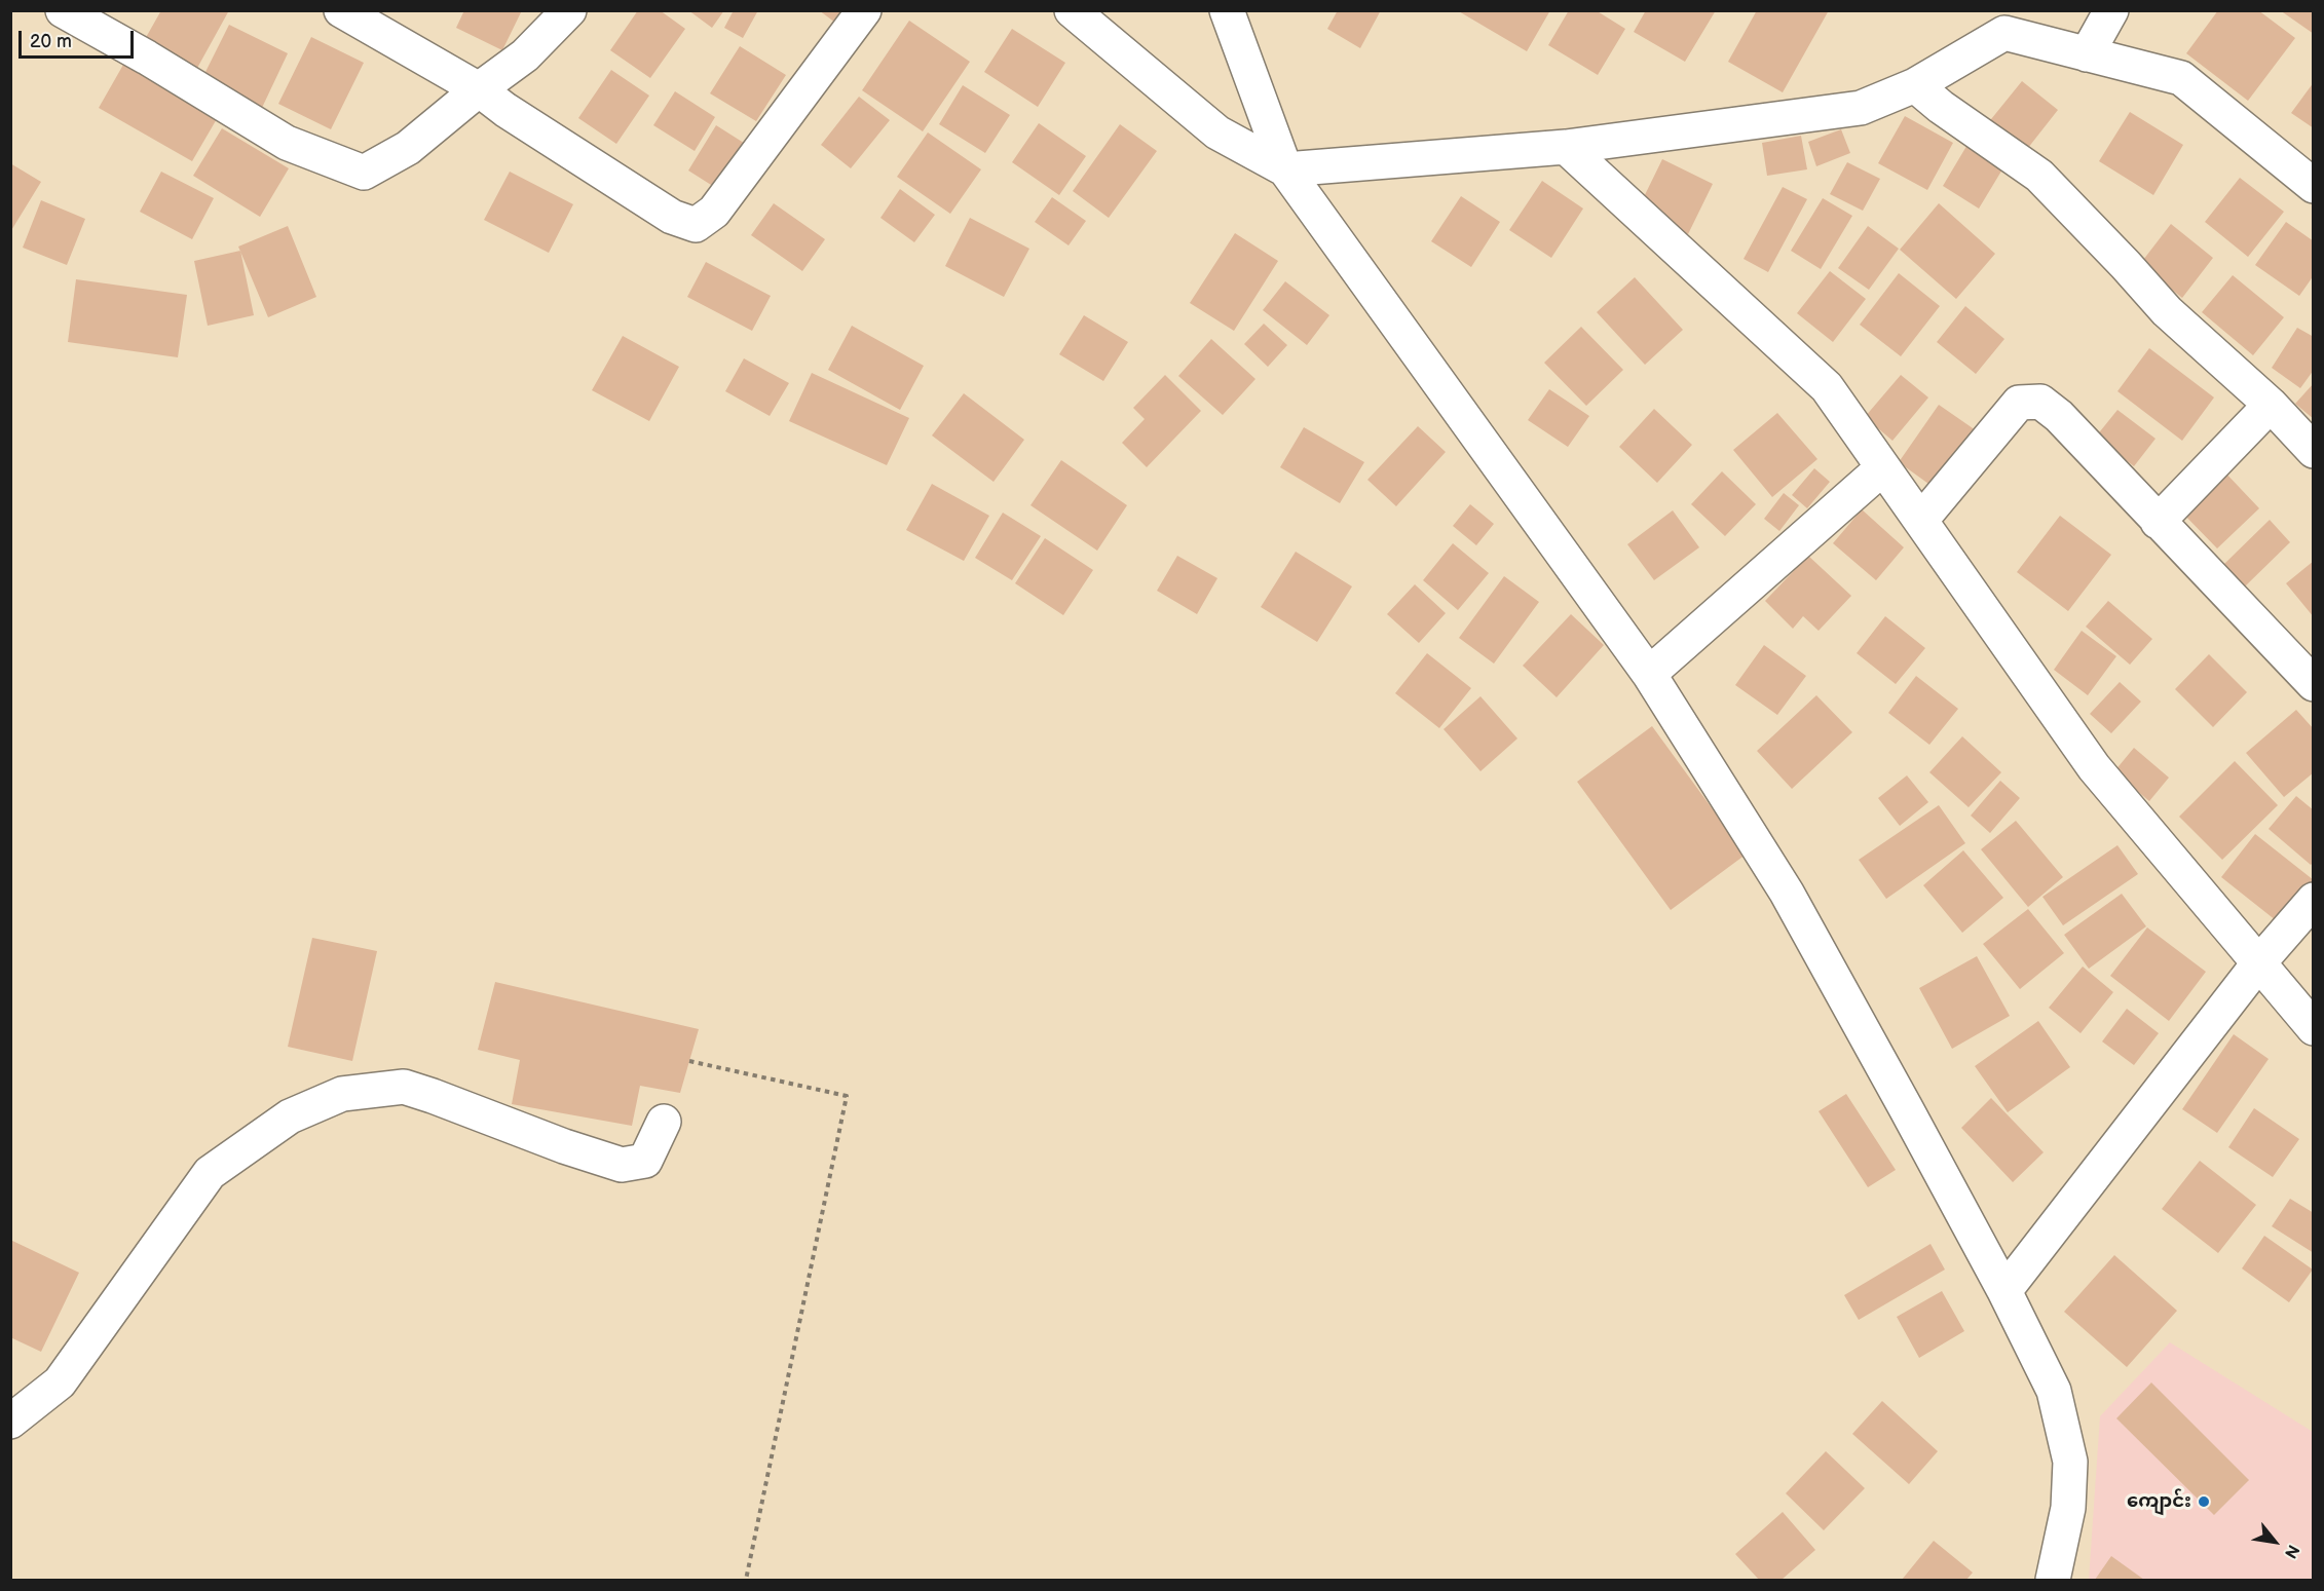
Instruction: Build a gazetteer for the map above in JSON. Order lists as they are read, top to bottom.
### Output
{
  "places": ["ကျောင်း"],
  "scale_bar": "20 m",
  "north": "bottom right"
}
